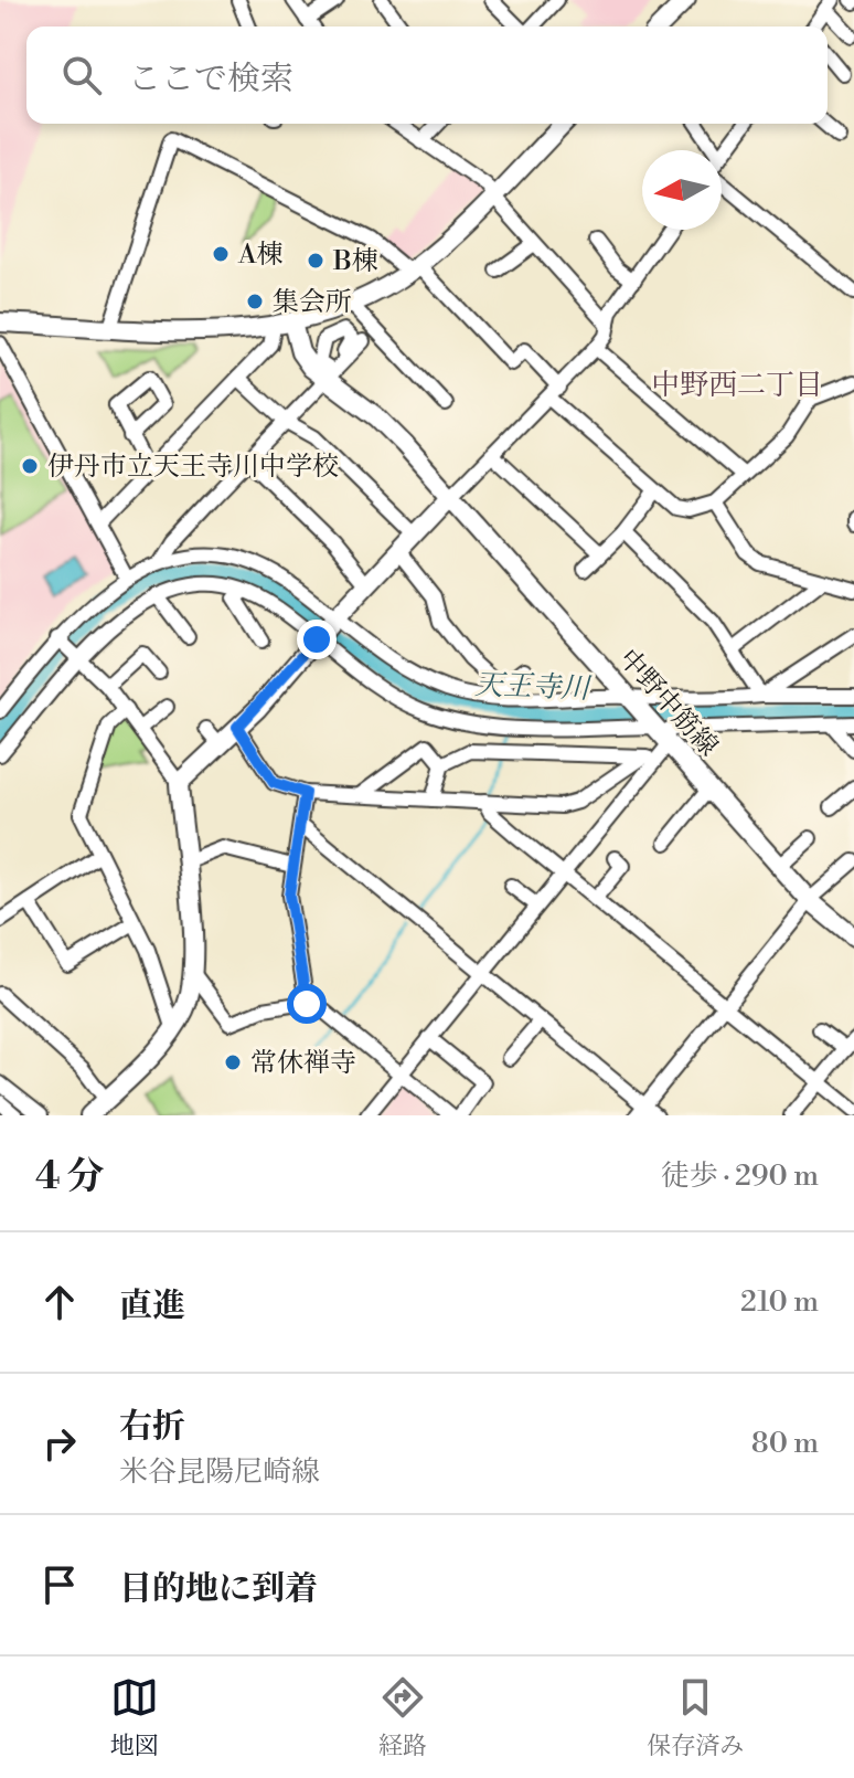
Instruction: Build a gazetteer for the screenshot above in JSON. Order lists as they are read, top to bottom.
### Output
{
  "streets": {
    "main road": ["中野中筋線"]
  },
  "districts": ["中野西二丁目"],
  "water": ["天王寺川"],
  "places": [
    "A棟",
    "B棟",
    "集会所",
    "伊丹市立天王寺川中学校",
    "常休禅寺"
  ],
  "north": "left",
  "page": {
    "search": "ここで検索",
    "heading": ["4 分", "徒歩 · 290 m"],
    "list": [
      ["直進", "210 m"],
      ["右折", "米谷昆陽尼崎線", "80 m"],
      "目的地に到着"
    ],
    "nav": ["地図", "経路", "保存済み"]
  }
}
